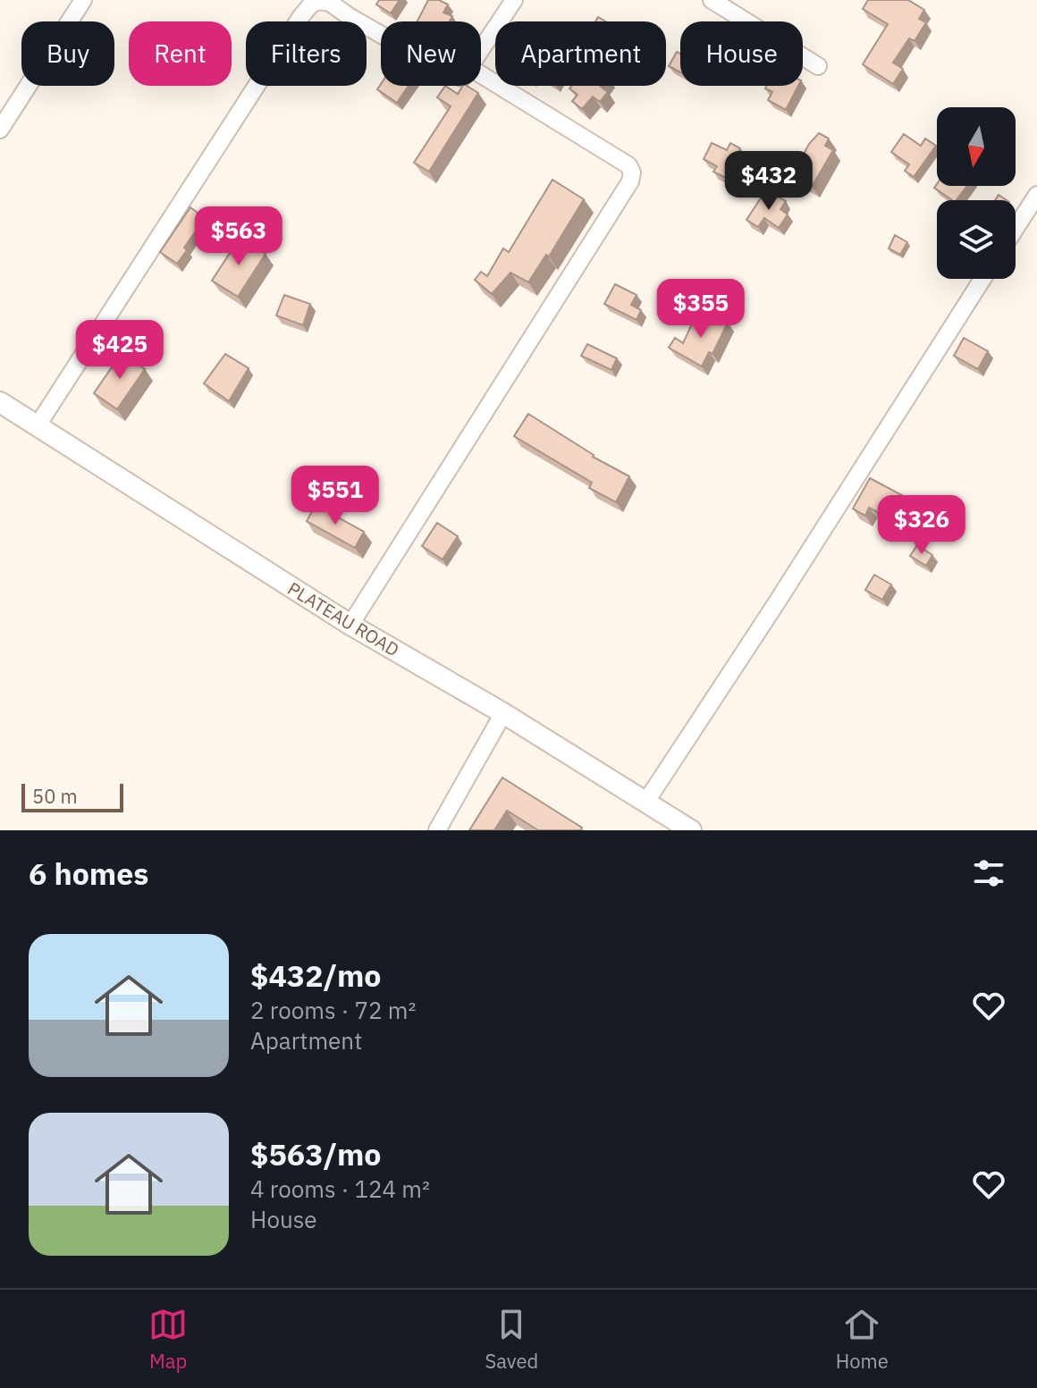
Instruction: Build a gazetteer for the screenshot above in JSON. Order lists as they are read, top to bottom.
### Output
{
  "streets": {
    "street": ["PLATEAU ROAD"]
  },
  "scale_bar": "50 m",
  "north": "bottom",
  "page": {
    "chip": [
      "Buy",
      "Rent",
      "Filters",
      "New",
      "Apartment",
      "House"
    ],
    "price": [
      "$432",
      "$563",
      "$355",
      "$425",
      "$551",
      "$326"
    ],
    "scale": "50 m",
    "heading": "6 homes",
    "list": [
      {
        "name": "$432/mo",
        "note": "2 rooms · 72 m² · Apartment"
      },
      {
        "name": "$563/mo",
        "note": "4 rooms · 124 m² · House"
      }
    ],
    "tabs": ["Map", "Saved", "Home"]
  }
}
